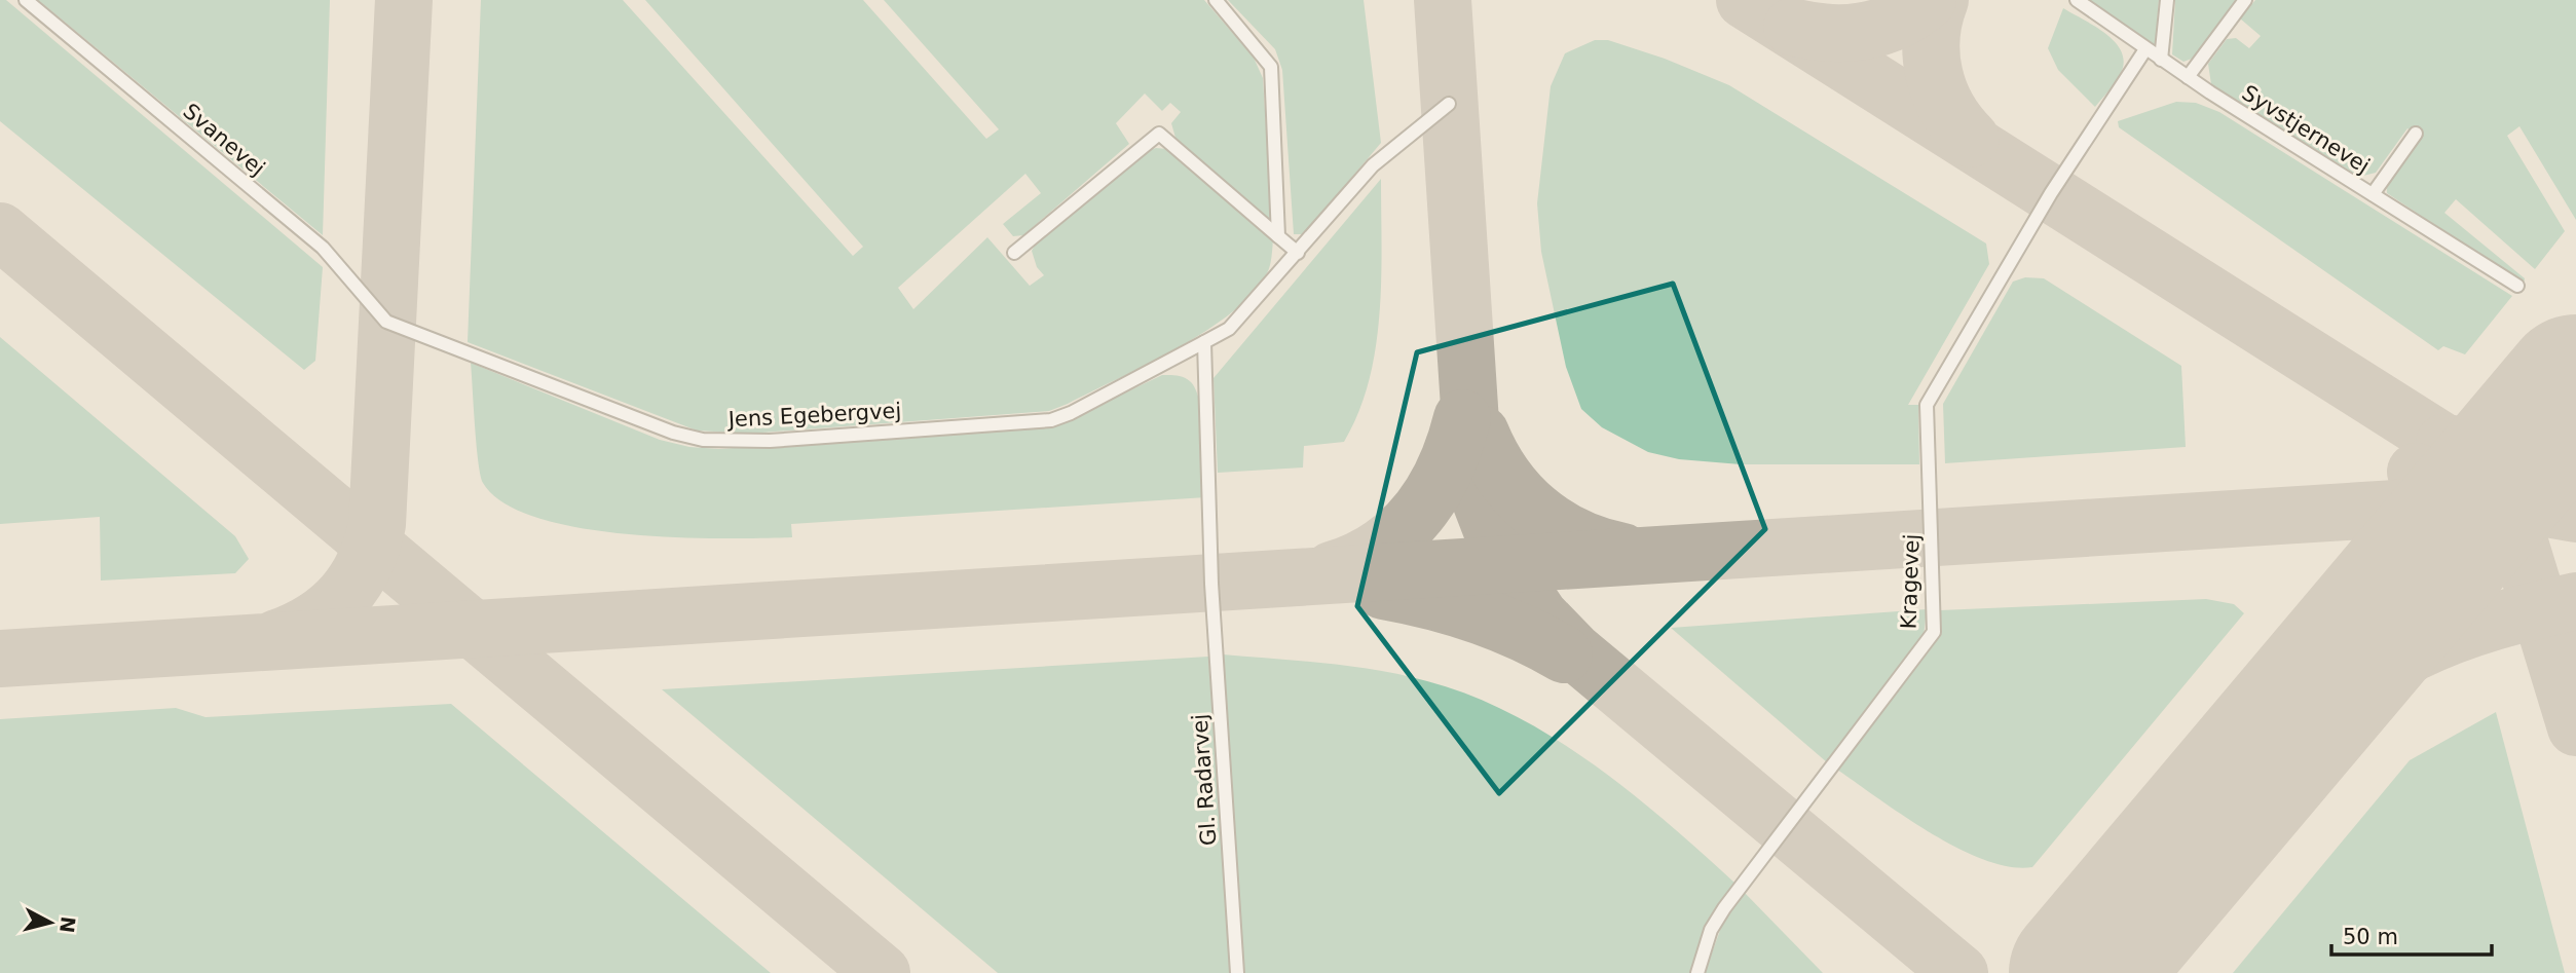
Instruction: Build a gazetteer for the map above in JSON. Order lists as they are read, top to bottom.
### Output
{
  "streets": {
    "lane": [
      "Syvstjernevej",
      "Svanevej",
      "Jens Egebergvej",
      "Kragevej",
      "Gl. Radarvej"
    ]
  },
  "crossings": [
    ["Syvstjernevej", "Kragevej"],
    ["Svanevej", "Jens Egebergvej"],
    ["Jens Egebergvej", "Gl. Radarvej"]
  ],
  "scale_bar": "50 m",
  "north": "right"
}
